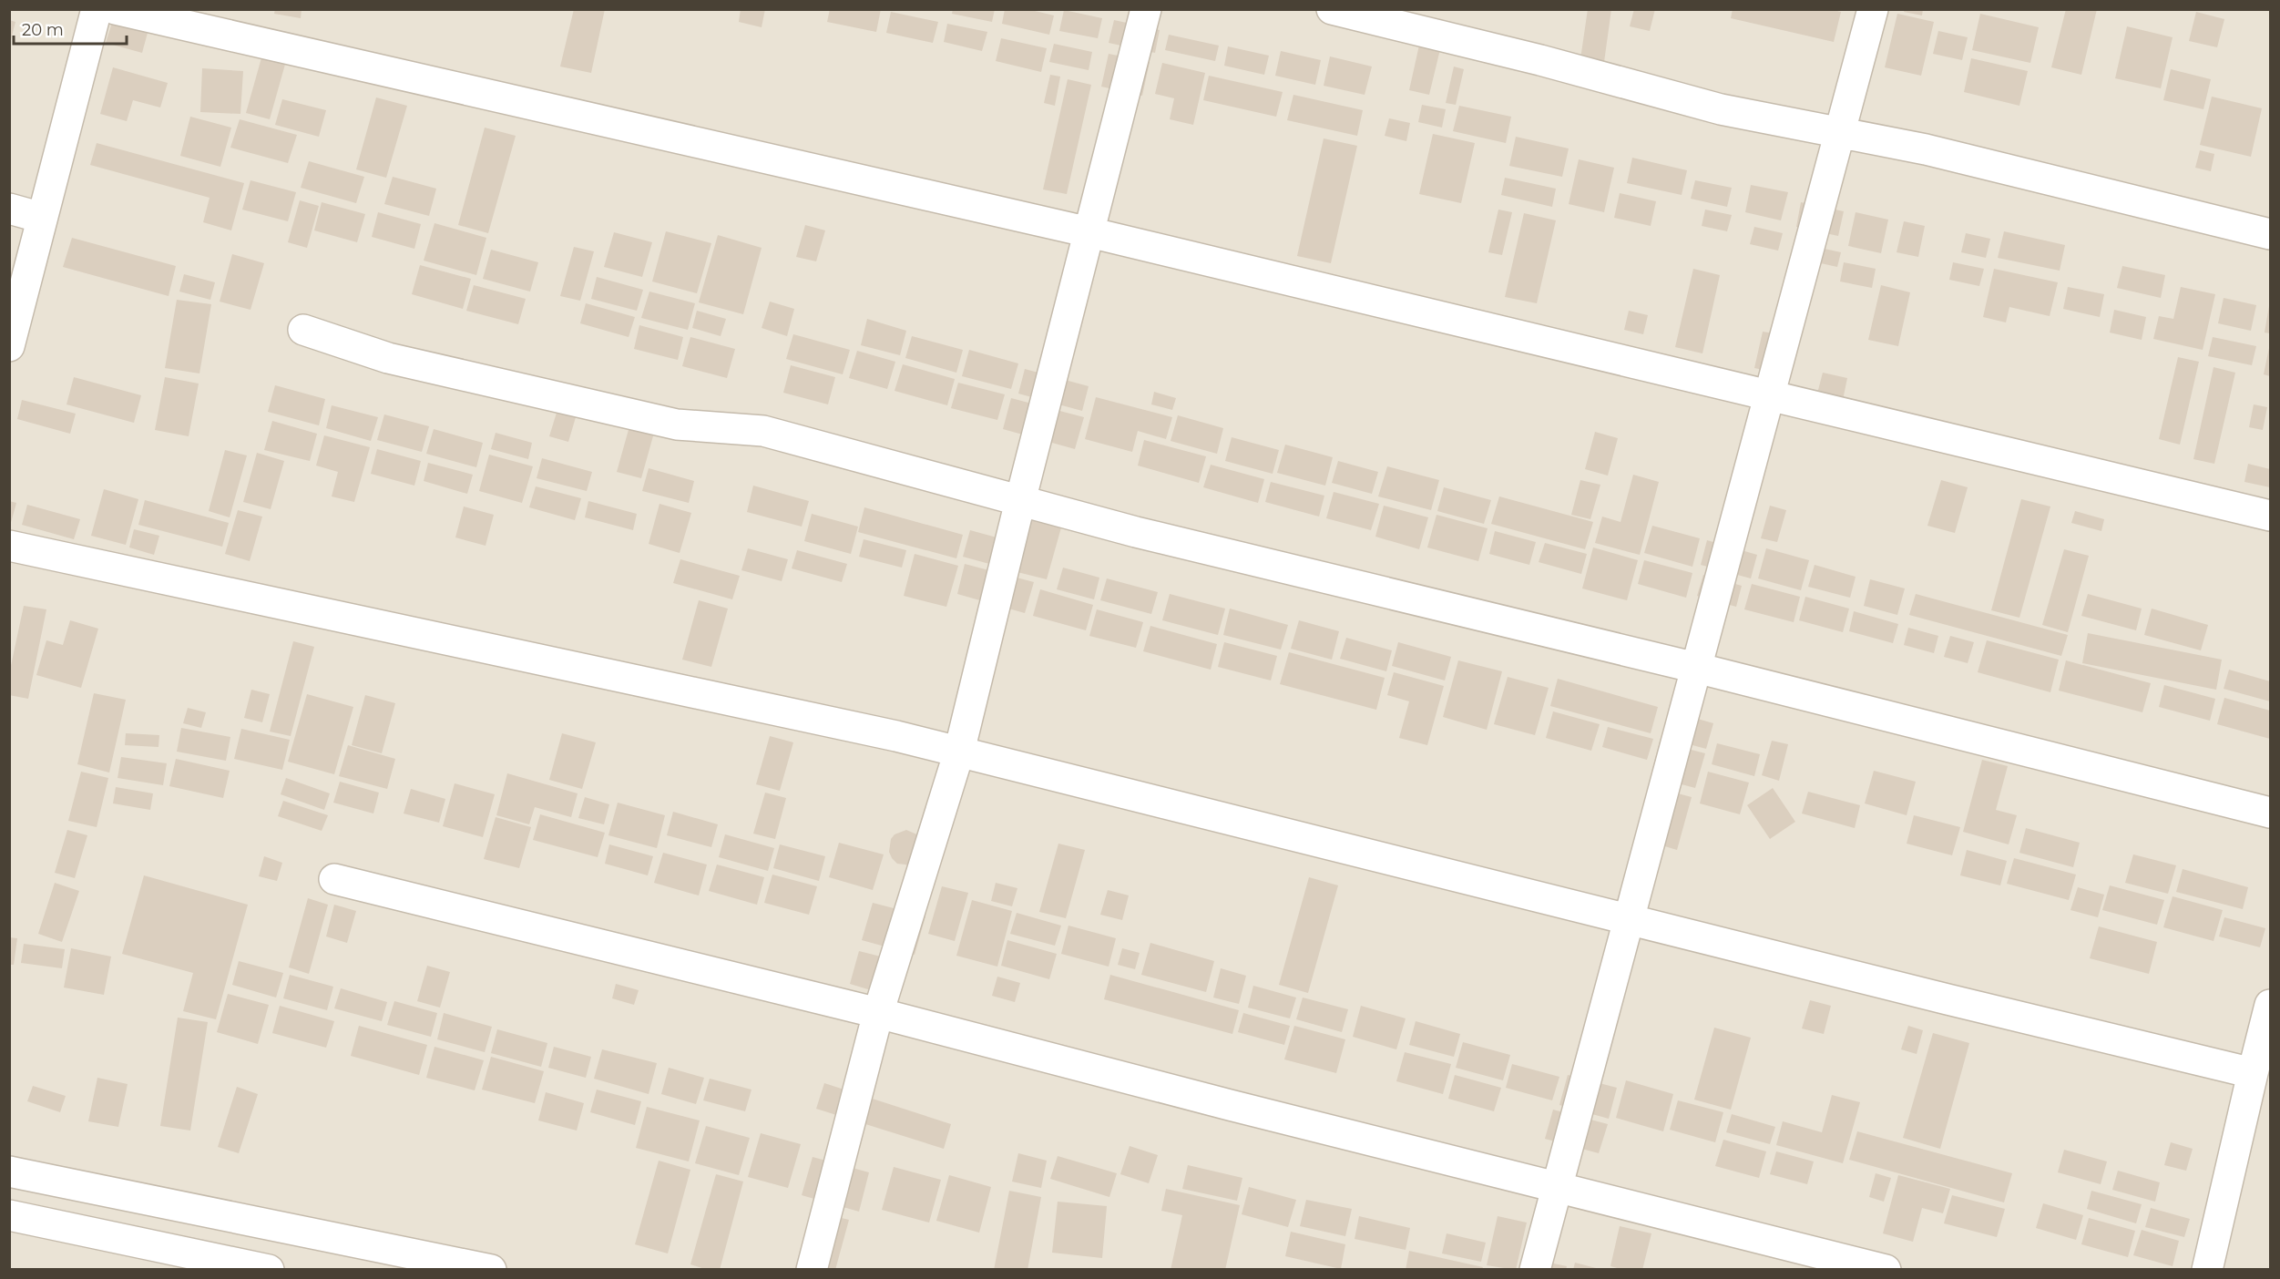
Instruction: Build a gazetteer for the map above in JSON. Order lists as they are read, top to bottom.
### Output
{
  "scale_bar": "20 m"
}
